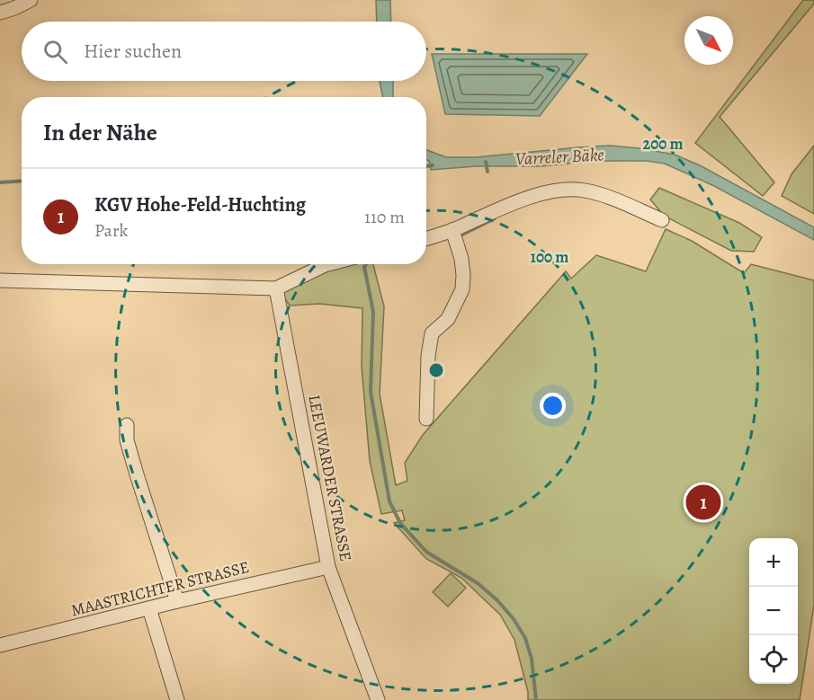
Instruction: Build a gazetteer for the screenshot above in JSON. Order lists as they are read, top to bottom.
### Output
{
  "streets": {
    "street": ["LEEUWARDER STRASSE", "MAASTRICHTER STRASSE"]
  },
  "crossings": [
    ["LEEUWARDER STRASSE", "MAASTRICHTER STRASSE"]
  ],
  "water": ["Varreler Bäke"],
  "north": "bottom right",
  "page": {
    "search": "Hier suchen",
    "heading": "In der Nähe",
    "list": [
      {
        "mark": "1",
        "name": "KGV Hohe-Feld-Huchting",
        "note": "Park",
        "value": "110 m"
      }
    ],
    "pins": "1",
    "map_buttons": ["+", "−"]
  },
  "rings": ["200 m", "100 m"]
}
